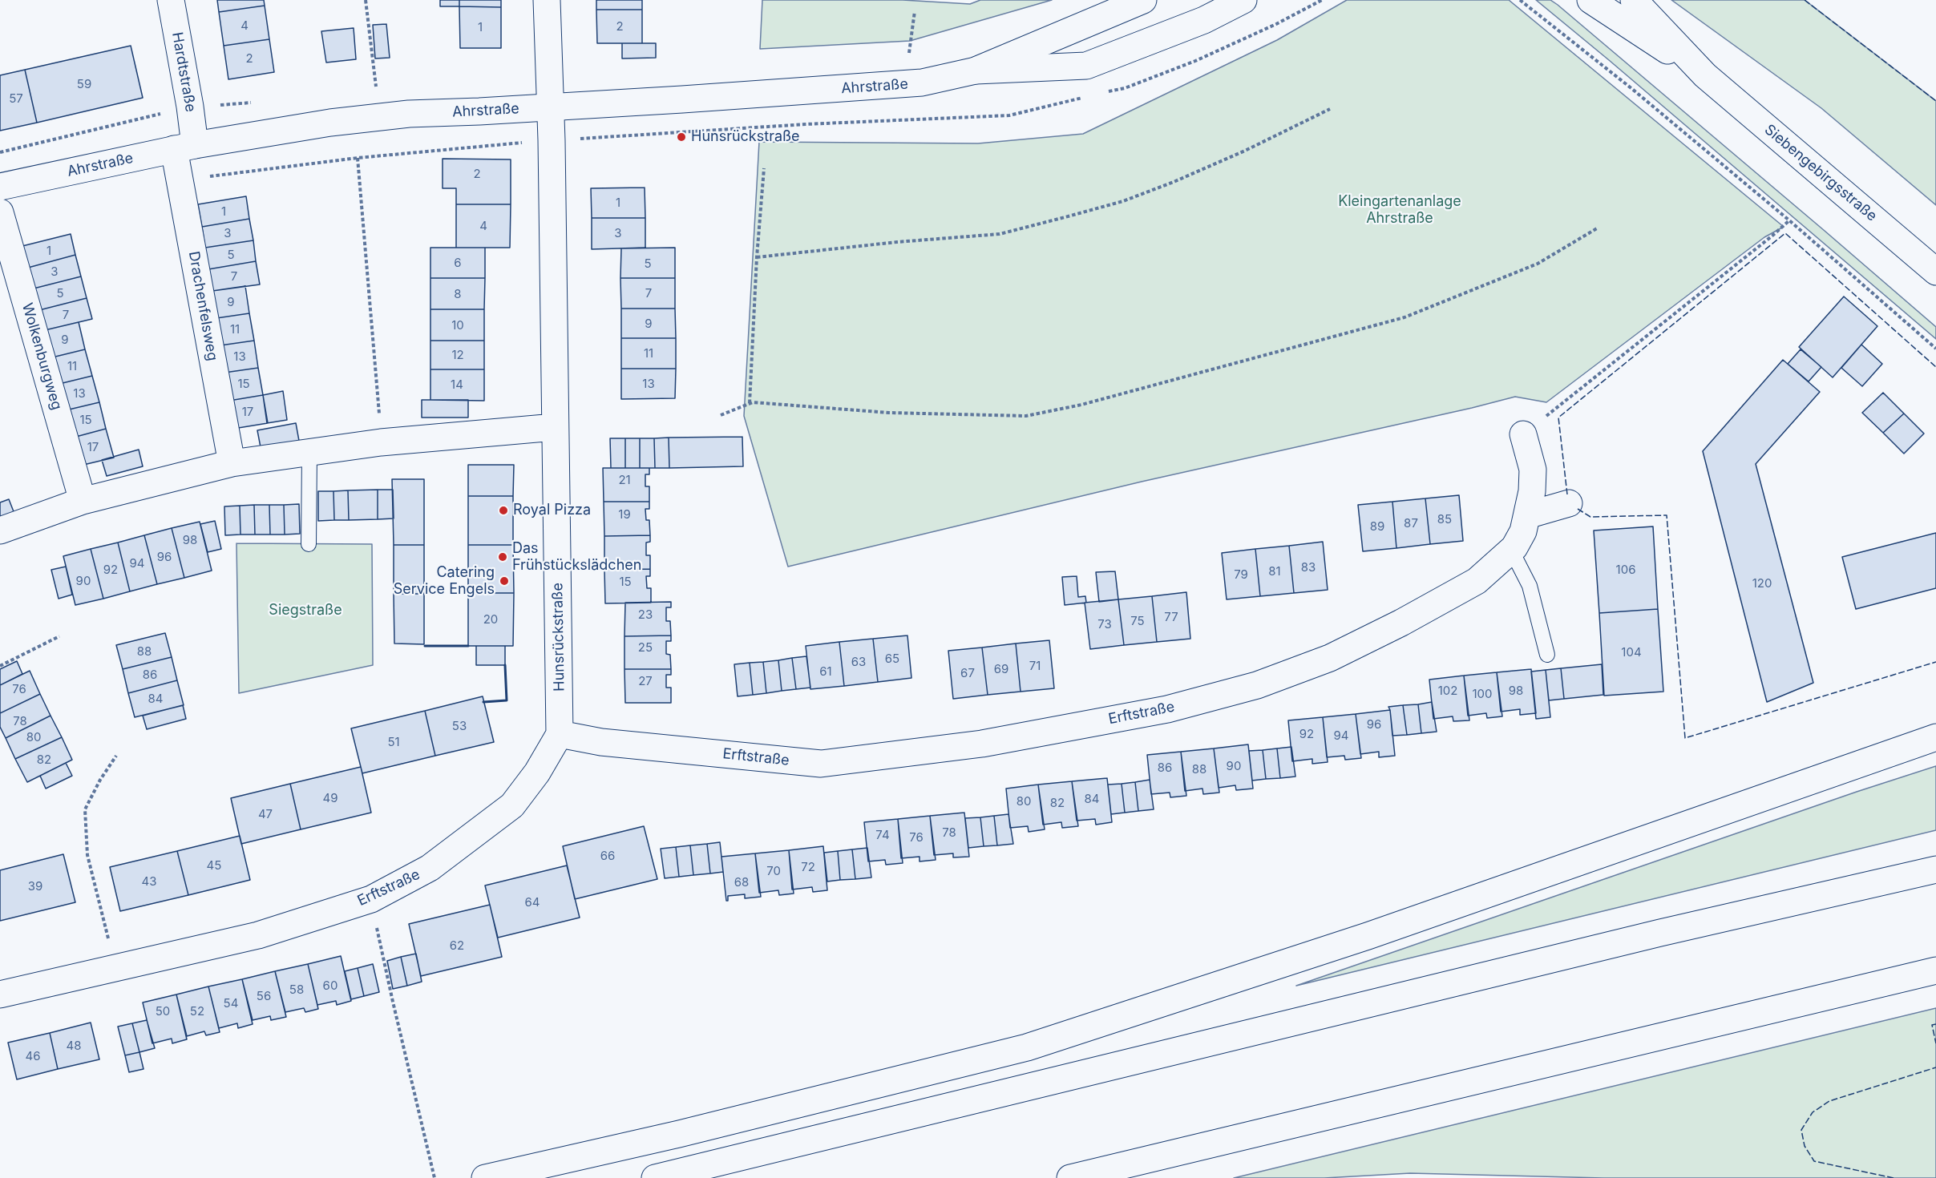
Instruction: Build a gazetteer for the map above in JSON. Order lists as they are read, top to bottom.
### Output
{
  "streets": {
    "main road": [
      "Hardtstraße",
      "Ahrstraße",
      "Siebengebirgsstraße",
      "Drachenfelsweg",
      "Wolkenburgweg",
      "Hunsrückstraße",
      "Erftstraße"
    ]
  },
  "crossings": [
    ["Hardtstraße", "Ahrstraße"],
    ["Hardtstraße", "Drachenfelsweg"],
    ["Ahrstraße", "Drachenfelsweg"],
    ["Ahrstraße", "Hunsrückstraße"],
    ["Hunsrückstraße", "Erftstraße"]
  ],
  "parks": ["Kleingartenanlage Ahrstraße", "Siegstraße"],
  "places": [
    "Hunsrückstraße",
    "Royal Pizza",
    "Das Frühstückslädchen",
    "Catering Service Engels"
  ],
  "house_numbers": [
    "4",
    "2",
    "1",
    "2",
    "59",
    "57",
    "2",
    "1",
    "1",
    "4",
    "3",
    "3",
    "1",
    "5",
    "6",
    "5",
    "3",
    "7",
    "5",
    "7",
    "8",
    "9",
    "7",
    "9",
    "10",
    "11",
    "9",
    "11",
    "12",
    "13",
    "11",
    "15",
    "13",
    "14",
    "13",
    "17",
    "15",
    "17",
    "21",
    "19",
    "85",
    "87",
    "89",
    "98",
    "96",
    "94",
    "83",
    "92",
    "106",
    "81",
    "79",
    "90",
    "15",
    "120",
    "23",
    "77",
    "20",
    "75",
    "73",
    "25",
    "88",
    "104",
    "65",
    "63",
    "71",
    "69",
    "61",
    "67",
    "86",
    "27",
    "76",
    "102",
    "98",
    "100",
    "84",
    "78",
    "96",
    "53",
    "92",
    "94",
    "80",
    "51",
    "82",
    "90",
    "86",
    "88",
    "49",
    "84",
    "80",
    "82",
    "47",
    "78",
    "74",
    "76",
    "66",
    "45",
    "72",
    "70",
    "43",
    "68",
    "39",
    "64",
    "62",
    "60",
    "58",
    "56",
    "54",
    "50",
    "52",
    "48",
    "46"
  ]
}
